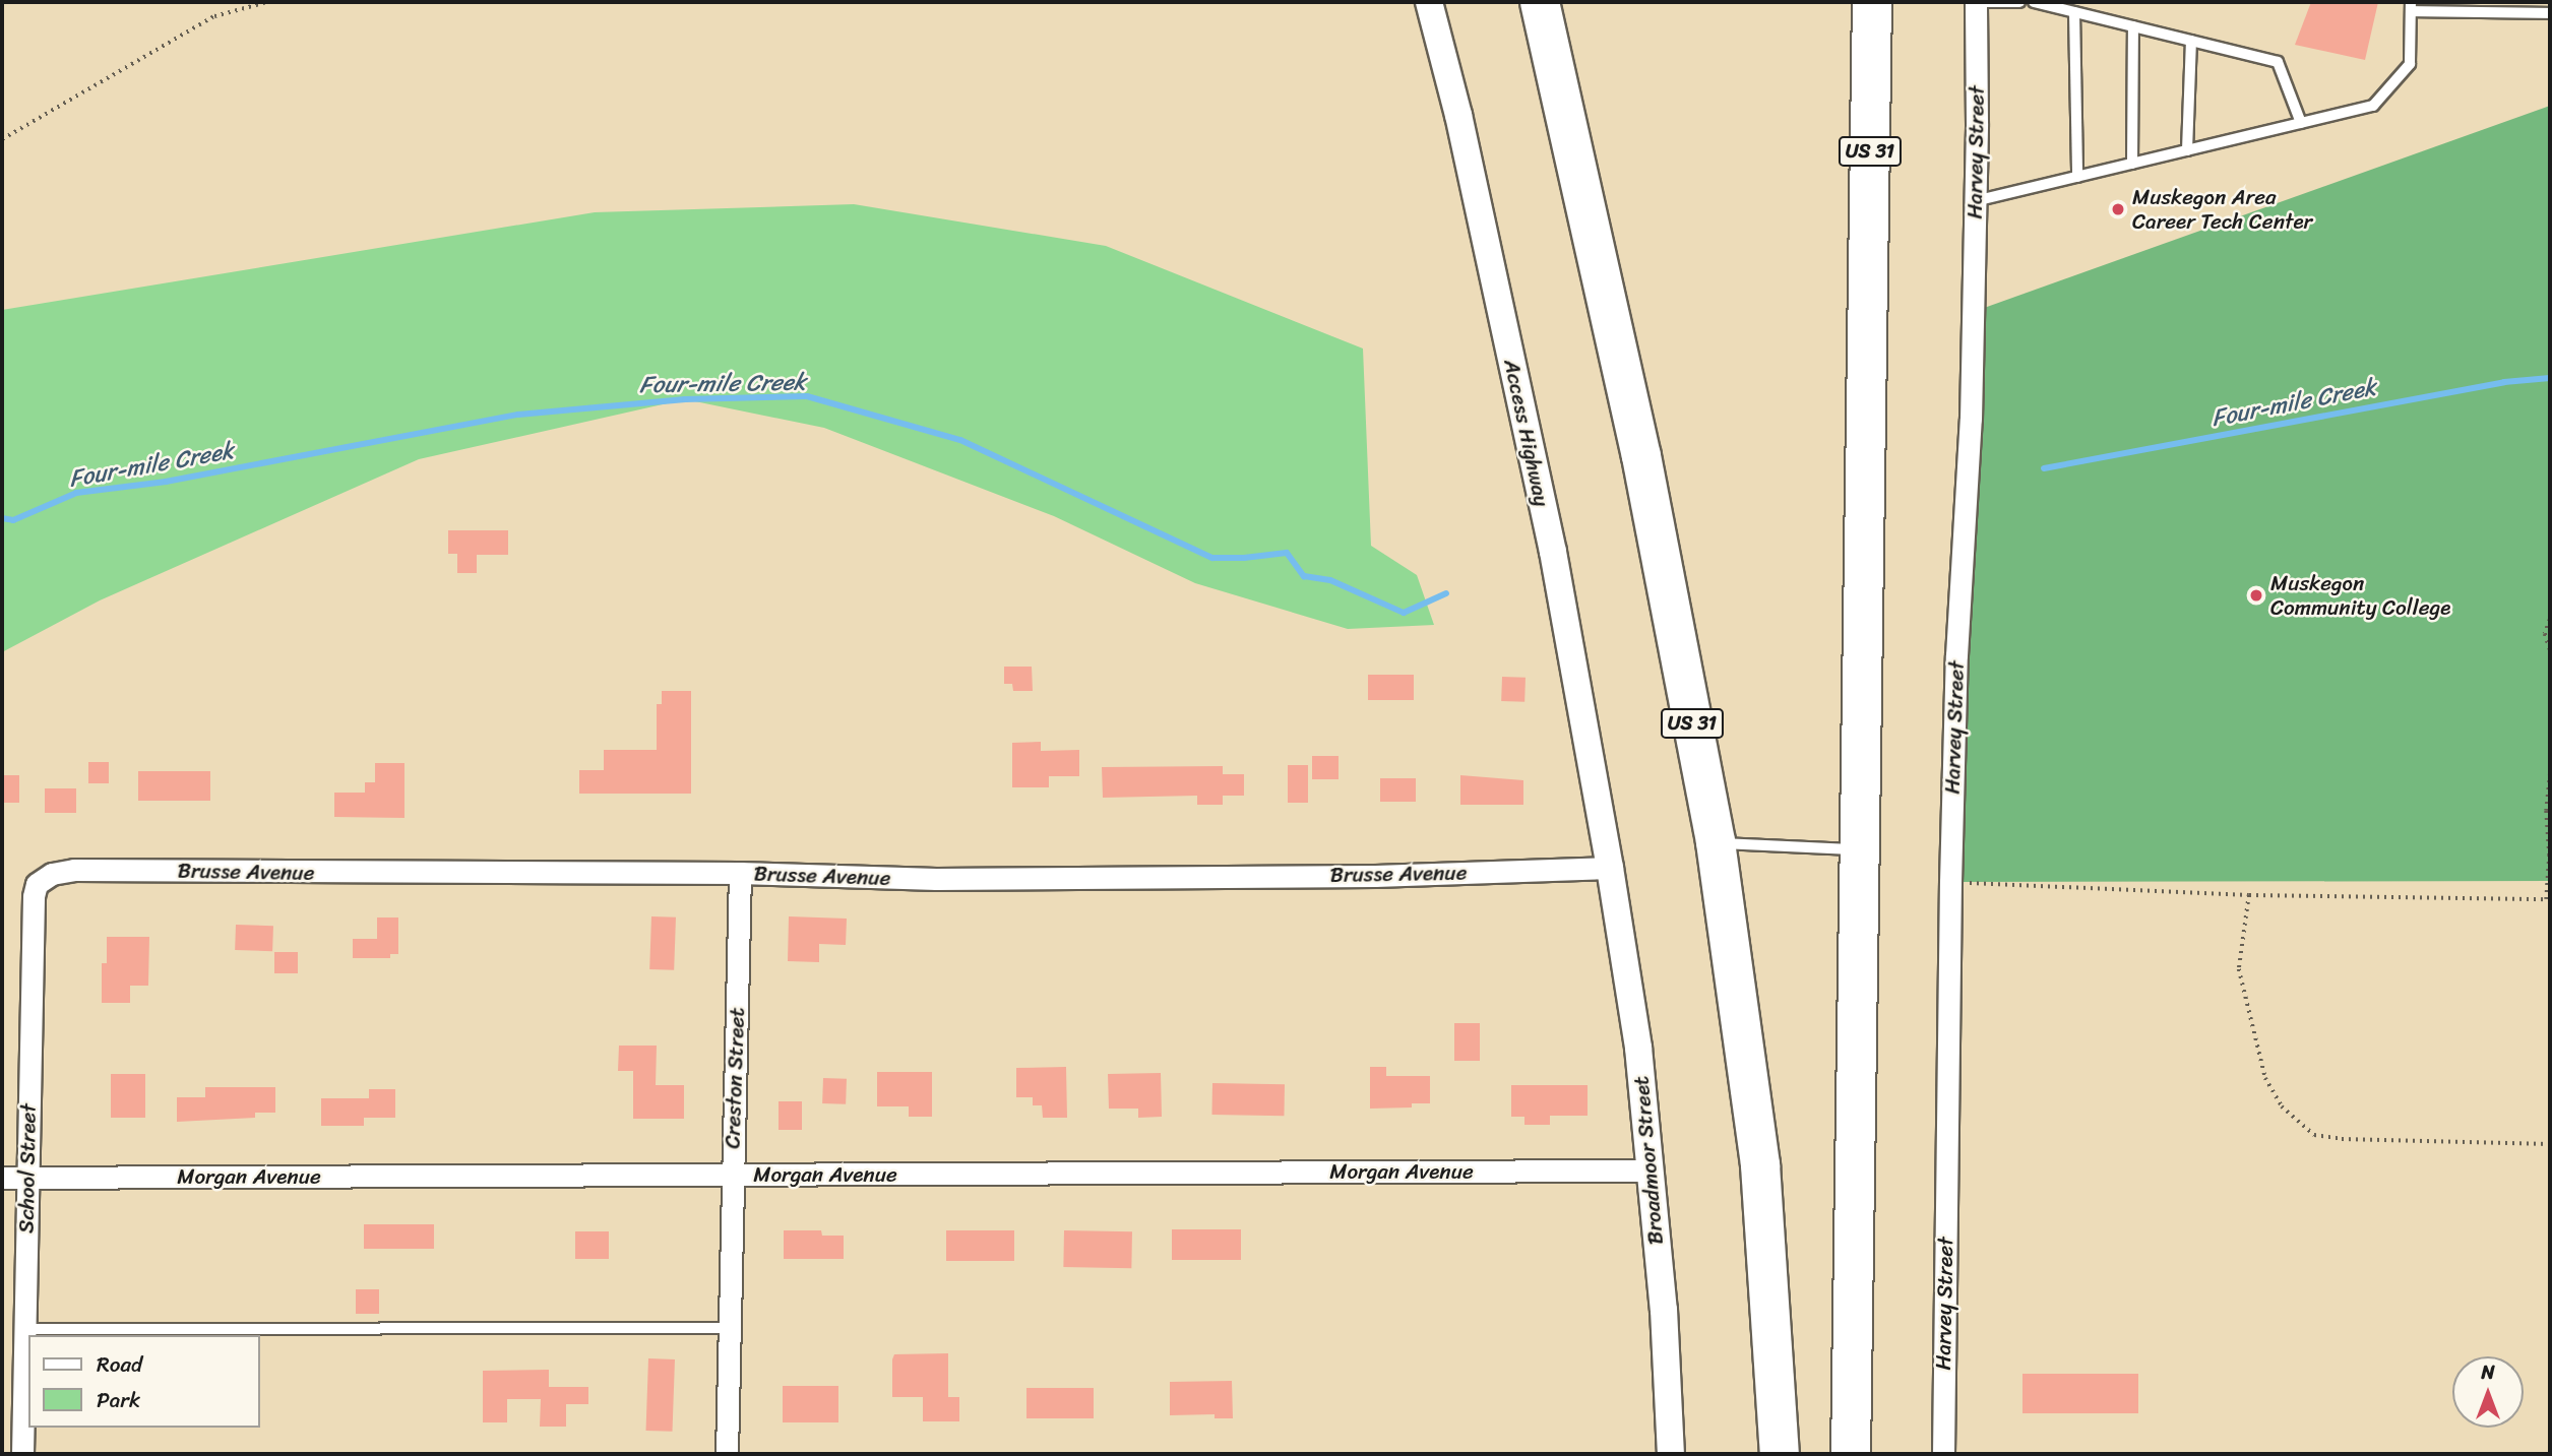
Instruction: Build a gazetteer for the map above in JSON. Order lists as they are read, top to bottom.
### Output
{
  "streets": {
    "highway": ["US 31"],
    "street": [
      "Harvey Street",
      "Access Highway",
      "Brusse Avenue",
      "Creston Street",
      "Broadmoor Street",
      "School Street",
      "Morgan Avenue"
    ]
  },
  "crossings": [
    ["Access Highway", "Brusse Avenue"],
    ["Access Highway", "Broadmoor Street"],
    ["Brusse Avenue", "Creston Street"],
    ["Brusse Avenue", "Broadmoor Street"],
    ["Brusse Avenue", "School Street"],
    ["Creston Street", "Morgan Avenue"],
    ["Broadmoor Street", "Morgan Avenue"],
    ["School Street", "Morgan Avenue"]
  ],
  "water": ["Four-mile Creek"],
  "places": ["Muskegon Area Career Tech Center", "Muskegon Community College"],
  "legend": ["Road", "Park"],
  "north": "top"
}
